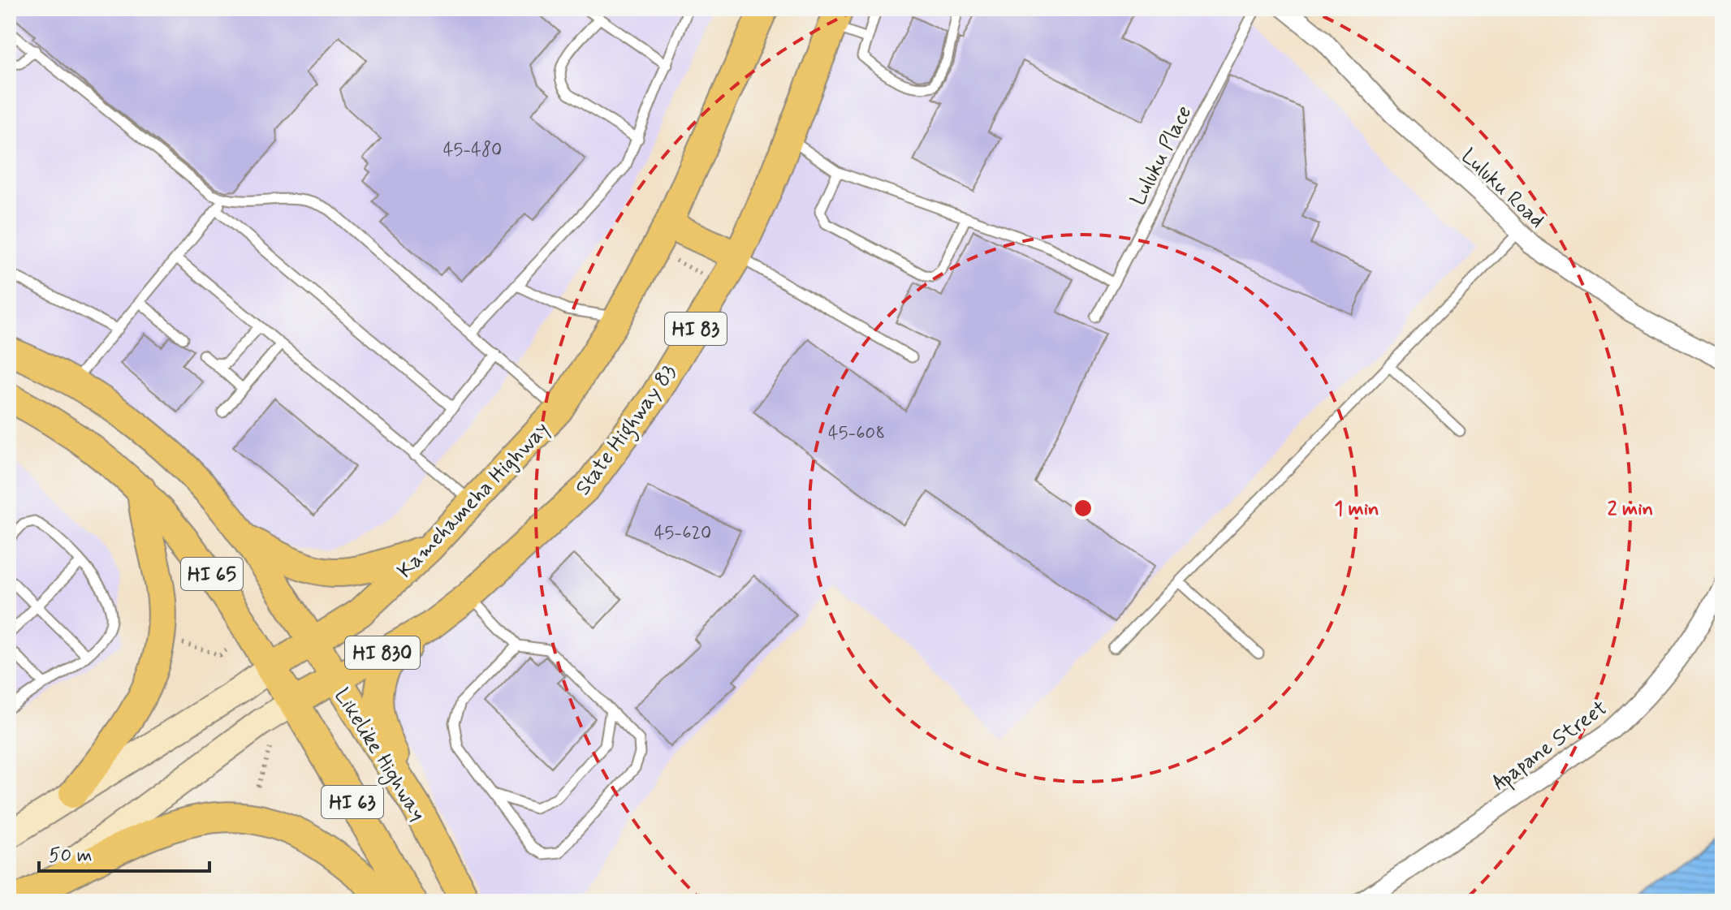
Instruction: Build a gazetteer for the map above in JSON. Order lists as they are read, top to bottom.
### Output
{
  "streets": {
    "highway": ["Likelike Highway", "HI 63"],
    "main road": [
      "HI 83",
      "State Highway 83",
      "Kamehameha Highway",
      "HI 65",
      "HI 830"
    ],
    "street": ["Luluku Road", "Apapane Street"],
    "lane": ["Luluku Place"]
  },
  "crossings": [
    ["HI 83", "State Highway 83"],
    ["HI 83", "Likelike Highway"],
    ["State Highway 83", "HI 830"],
    ["State Highway 83", "Likelike Highway"],
    ["State Highway 83", "HI 63"],
    ["Kamehameha Highway", "HI 65"],
    ["Kamehameha Highway", "Likelike Highway"],
    ["Kamehameha Highway", "HI 63"],
    ["HI 65", "Likelike Highway"],
    ["HI 65", "HI 63"],
    ["HI 830", "HI 63"]
  ],
  "house_numbers": ["45-480", "45-608", "45-620"],
  "scale_bar": "50 m",
  "rings": ["1 min", "2 min"]
}
